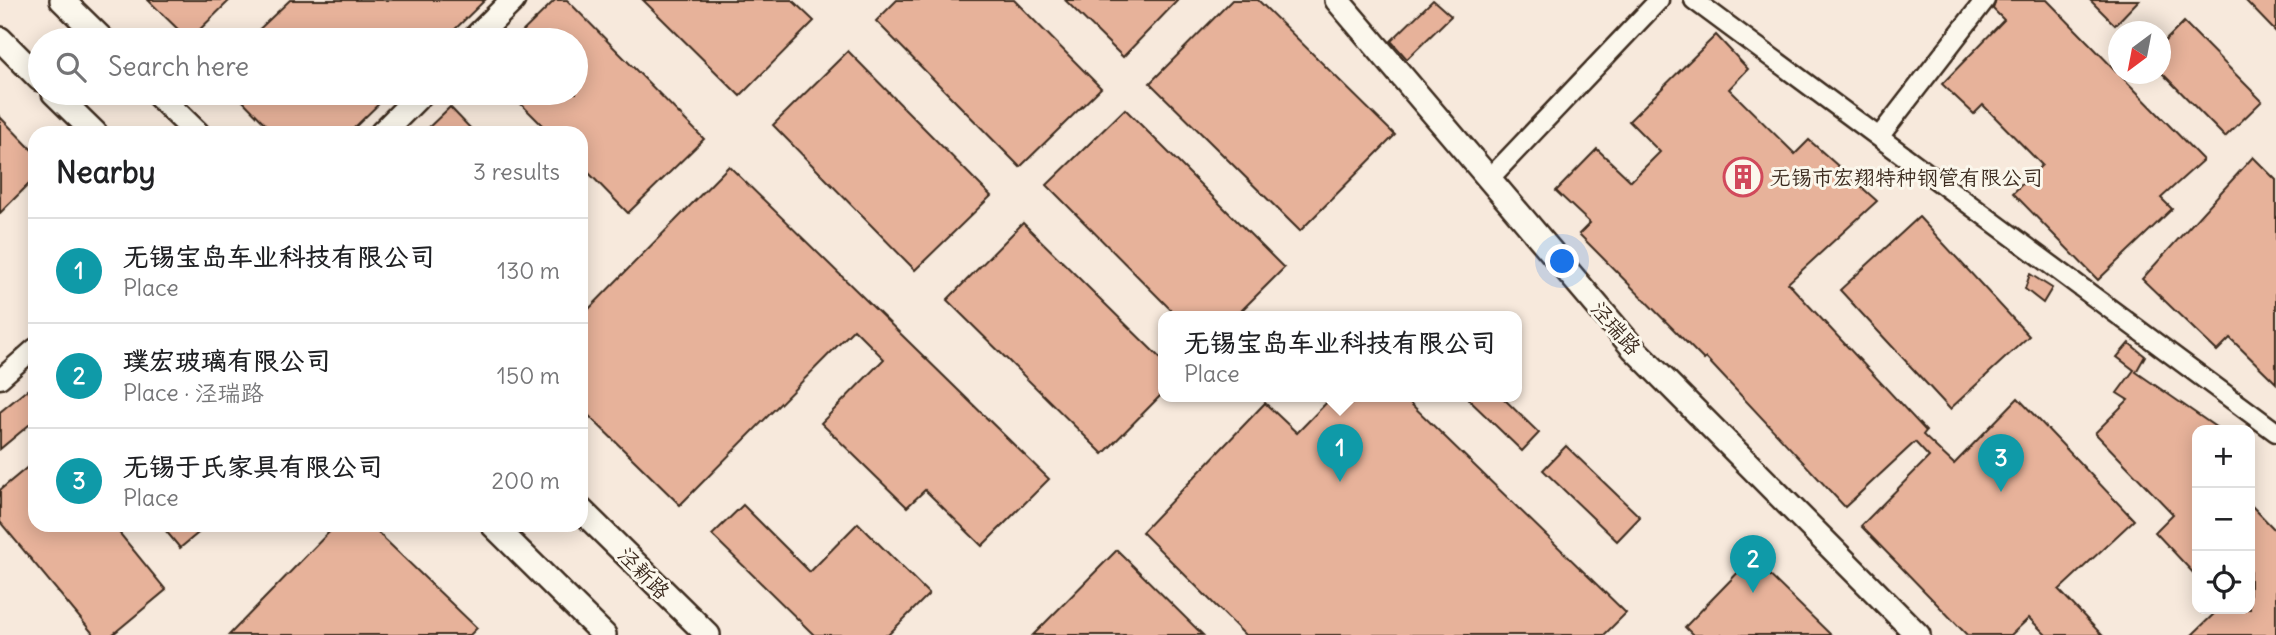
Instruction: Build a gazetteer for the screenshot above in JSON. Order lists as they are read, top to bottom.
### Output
{
  "streets": {
    "street": ["泾瑞路", "泾新路"]
  },
  "places": {
    "building": ["无锡市宏翔特种钢管有限公司"]
  },
  "north": "bottom left",
  "page": {
    "search": "Search here",
    "heading": ["Nearby", "3 results"],
    "list": [
      {
        "mark": "1",
        "name": "无锡宝岛车业科技有限公司",
        "note": "Place",
        "value": "130 m"
      },
      {
        "mark": "2",
        "name": "璞宏玻璃有限公司",
        "note": "Place · 泾瑞路",
        "value": "150 m"
      },
      {
        "mark": "3",
        "name": "无锡于氏家具有限公司",
        "note": "Place",
        "value": "200 m"
      }
    ],
    "popup": ["无锡宝岛车业科技有限公司", "Place"],
    "pins": ["1", "3", "2"],
    "map_buttons": ["+", "−"]
  }
}
